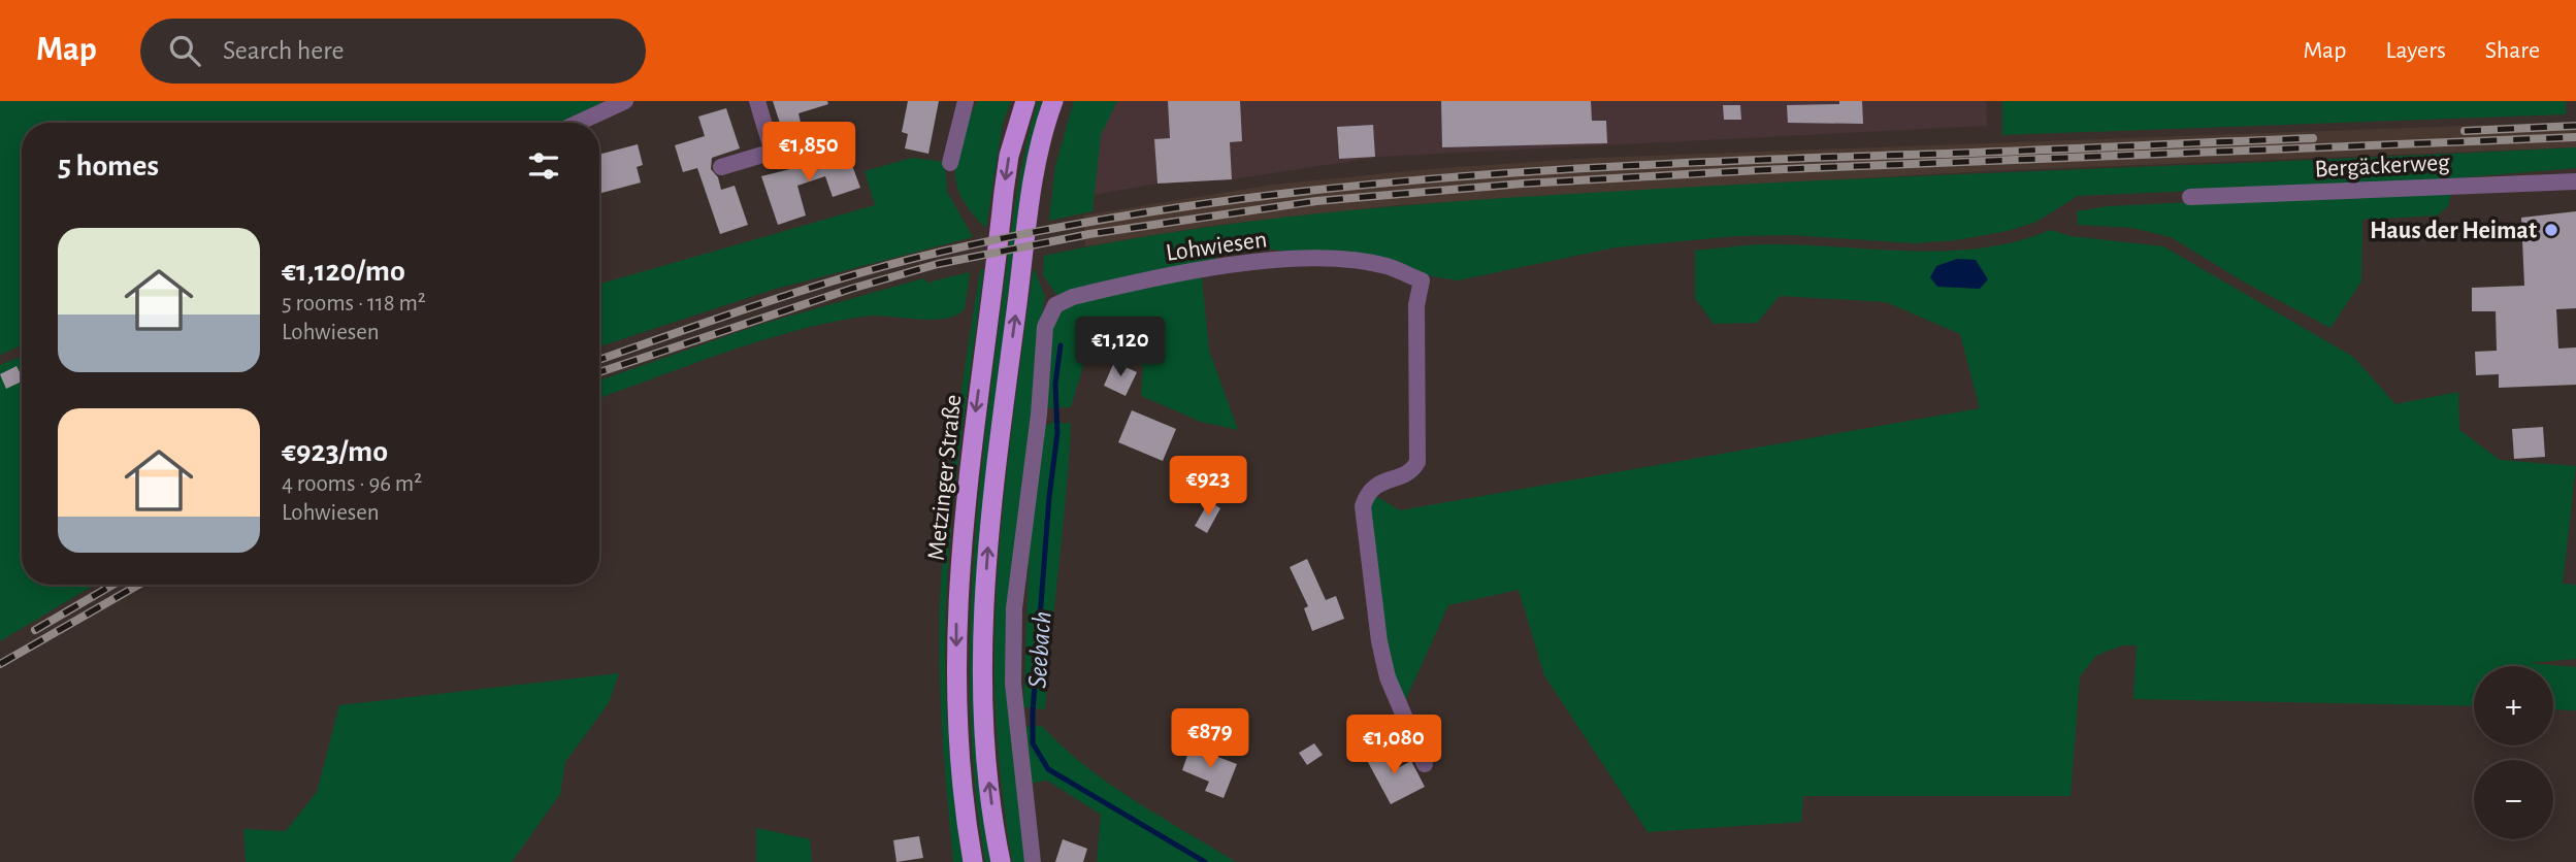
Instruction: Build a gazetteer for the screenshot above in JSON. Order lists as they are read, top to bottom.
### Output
{
  "streets": {
    "main road": ["Metzinger Straße"],
    "street": ["Bergäckerweg", "Lohwiesen"]
  },
  "water": ["Seebach"],
  "places": ["Haus der Heimat"],
  "page": {
    "header": "Map",
    "search": "Search here",
    "nav": ["Map", "Layers", "Share"],
    "price": [
      "€1,850",
      "€1,120",
      "€923",
      "€879",
      "€1,080"
    ],
    "heading": "5 homes",
    "list": [
      {
        "name": "€1,120/mo",
        "note": "5 rooms · 118 m² · Lohwiesen"
      },
      {
        "name": "€923/mo",
        "note": "4 rooms · 96 m² · Lohwiesen"
      }
    ],
    "map_buttons": ["+", "−"]
  }
}
